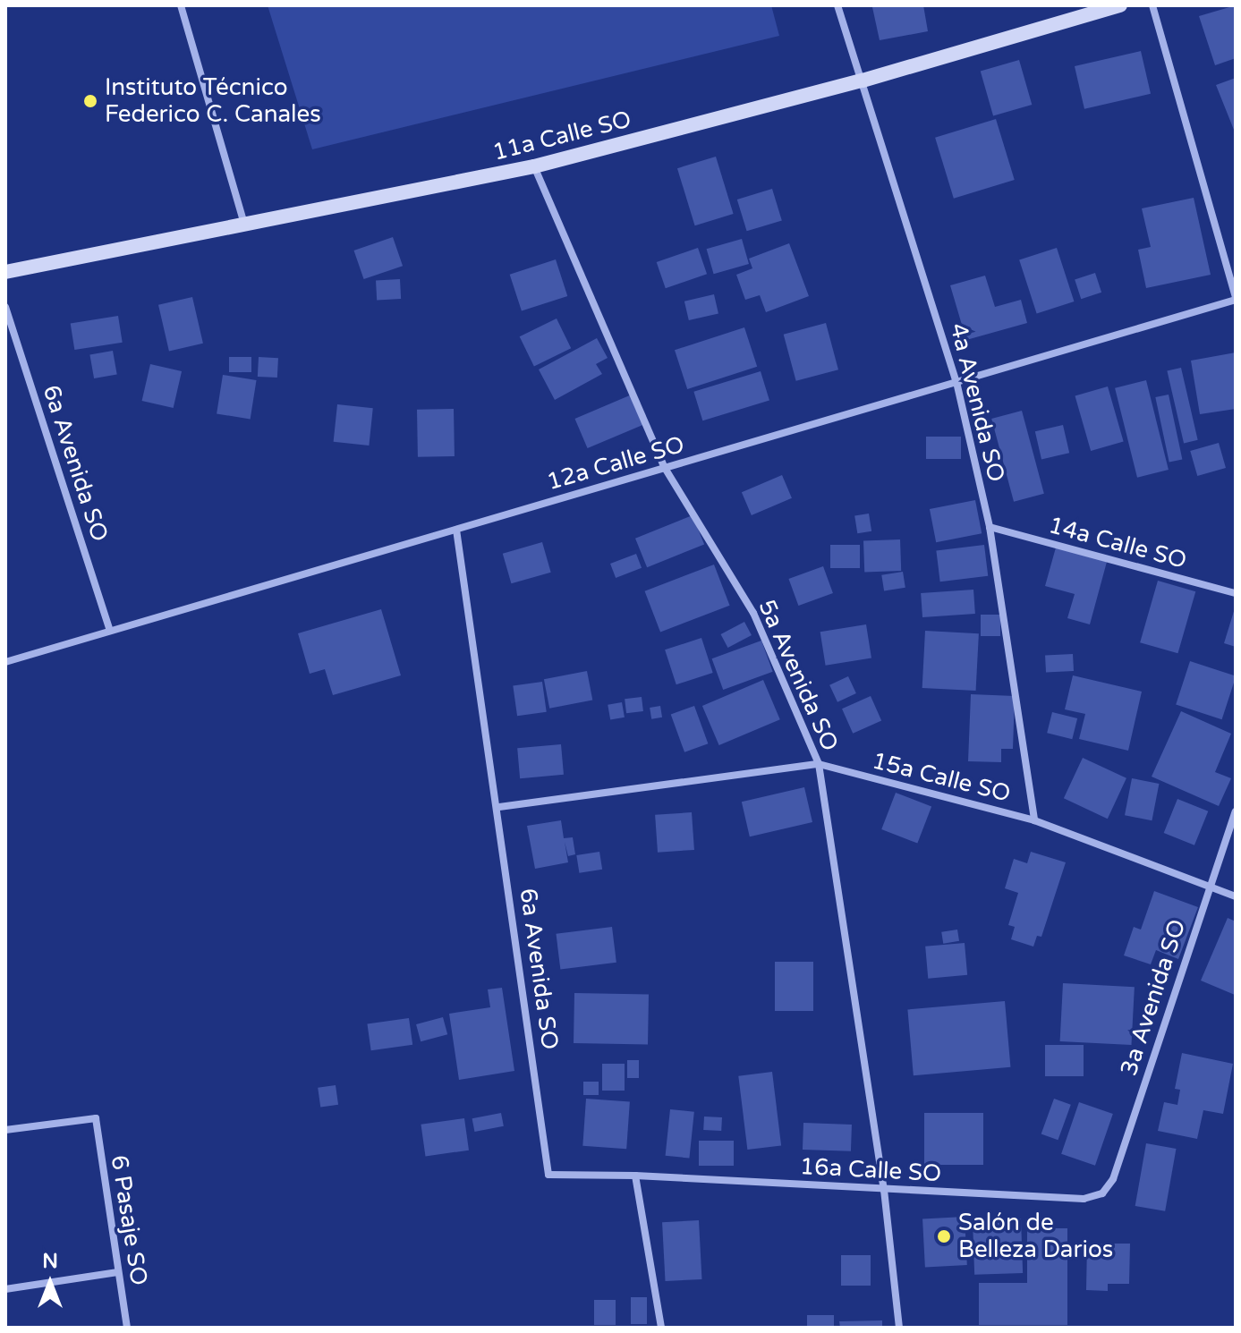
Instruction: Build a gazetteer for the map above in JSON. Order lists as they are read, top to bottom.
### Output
{
  "streets": {
    "street": [
      "11a Calle SO",
      "4a Avenida SO",
      "6a Avenida SO",
      "12a Calle SO",
      "14a Calle SO",
      "5a Avenida SO",
      "15a Calle SO",
      "3a Avenida SO",
      "16a Calle SO",
      "6 Pasaje SO"
    ]
  },
  "crossings": [
    ["11a Calle SO", "4a Avenida SO"],
    ["11a Calle SO", "5a Avenida SO"],
    ["4a Avenida SO", "12a Calle SO"],
    ["4a Avenida SO", "14a Calle SO"],
    ["4a Avenida SO", "15a Calle SO"],
    ["6a Avenida SO", "12a Calle SO"],
    ["6a Avenida SO", "15a Calle SO"],
    ["6a Avenida SO", "16a Calle SO"],
    ["12a Calle SO", "5a Avenida SO"],
    ["5a Avenida SO", "15a Calle SO"],
    ["5a Avenida SO", "16a Calle SO"],
    ["15a Calle SO", "3a Avenida SO"],
    ["3a Avenida SO", "16a Calle SO"]
  ],
  "places": ["Instituto Técnico Federico C. Canales", "Salón de Belleza Darios"],
  "north": "top"
}
